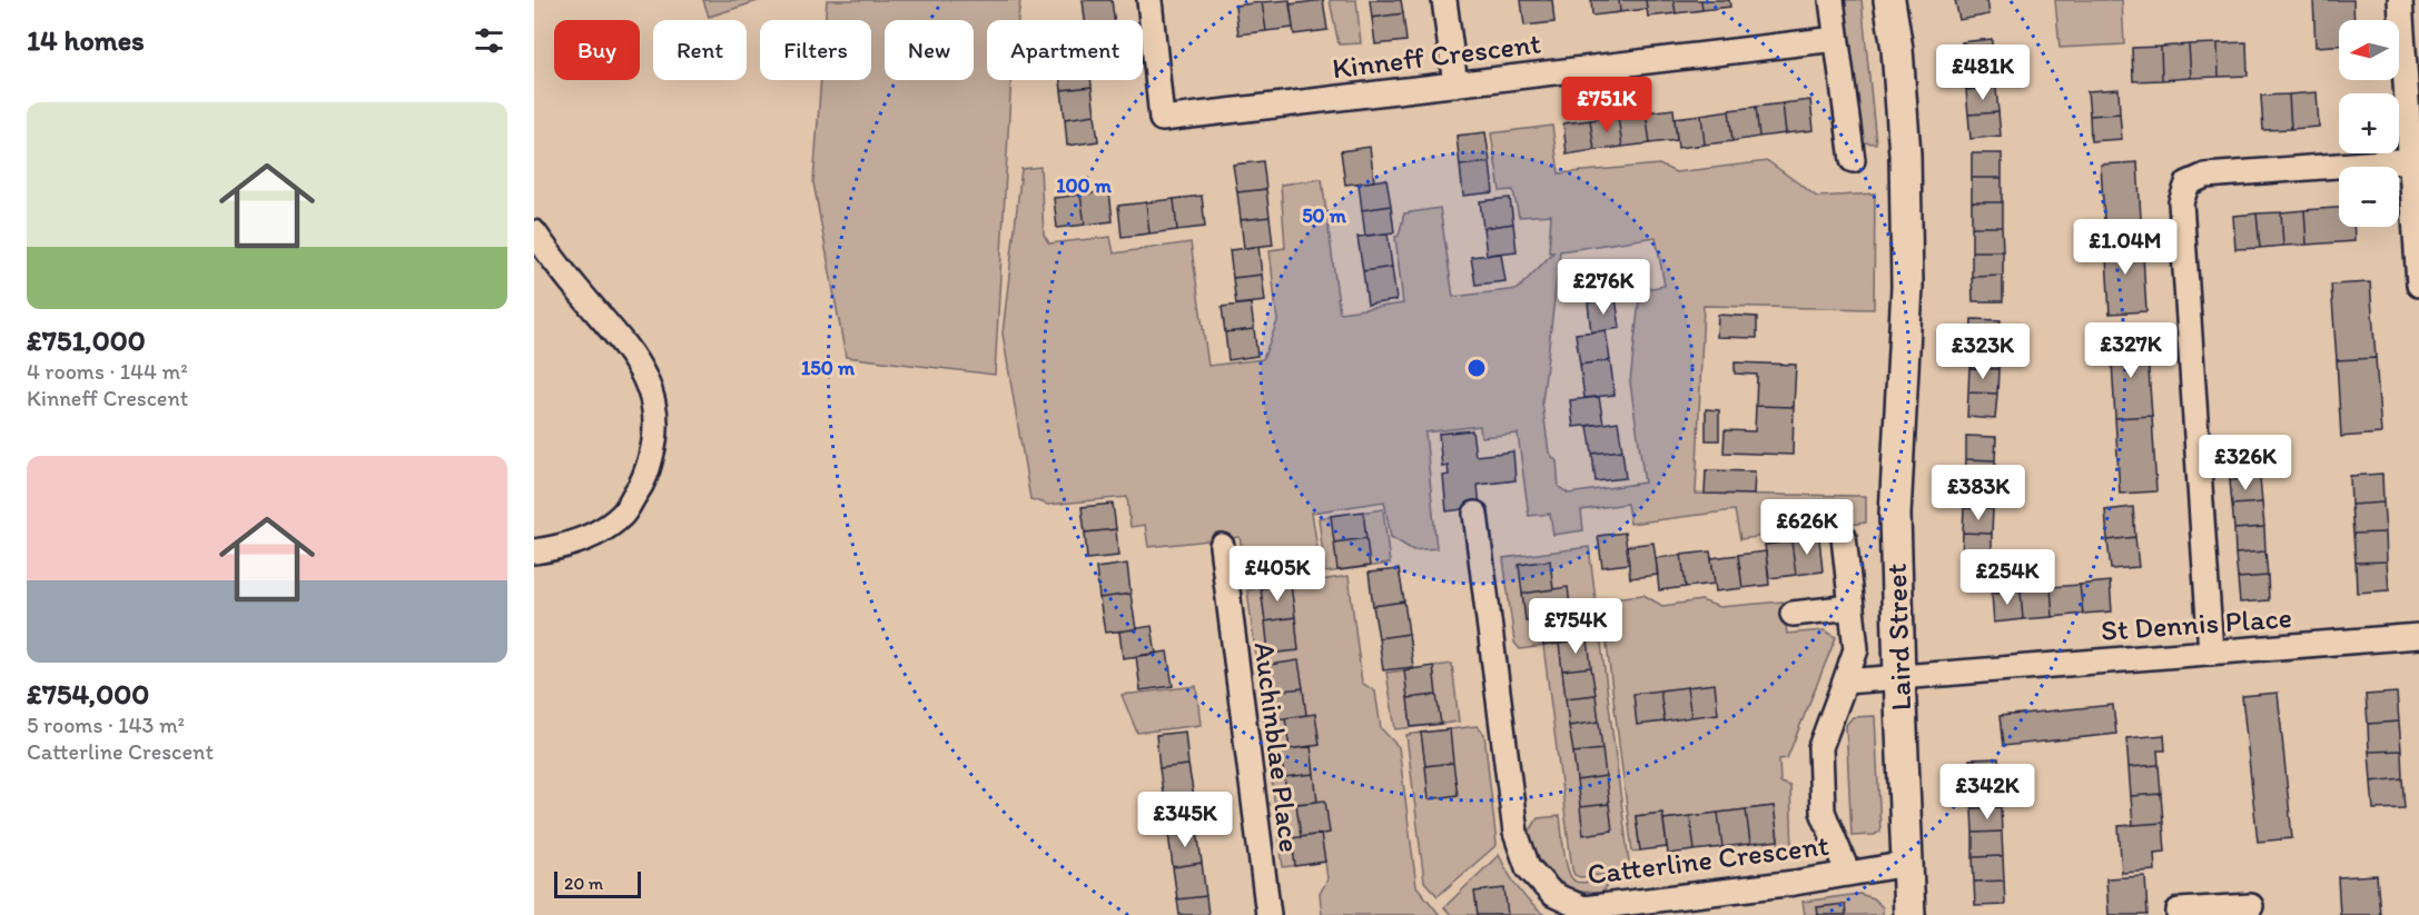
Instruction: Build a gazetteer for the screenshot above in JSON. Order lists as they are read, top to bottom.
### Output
{
  "streets": {
    "street": [
      "Kinneff Crescent",
      "St Dennis Place",
      "Laird Street",
      "Auchinblae Place",
      "Catterline Crescent"
    ]
  },
  "crossings": [
    ["St Dennis Place", "Laird Street"],
    ["Laird Street", "Catterline Crescent"]
  ],
  "scale_bar": "20 m",
  "north": "left",
  "page": {
    "heading": "14 homes",
    "map_buttons": ["+", "−"],
    "chip": [
      "Buy",
      "Rent",
      "Filters",
      "New",
      "Apartment"
    ],
    "price": [
      "£481K",
      "£751K",
      "£1.04M",
      "£276K",
      "£327K",
      "£323K",
      "£326K",
      "£383K",
      "£626K",
      "£405K",
      "£254K",
      "£754K",
      "£342K",
      "£345K"
    ],
    "list": [
      {
        "name": "£751,000",
        "note": "4 rooms · 144 m² · Kinneff Crescent"
      },
      {
        "name": "£754,000",
        "note": "5 rooms · 143 m² · Catterline Crescent"
      }
    ],
    "scale": "20 m"
  },
  "rings": ["100 m", "50 m", "150 m"]
}
